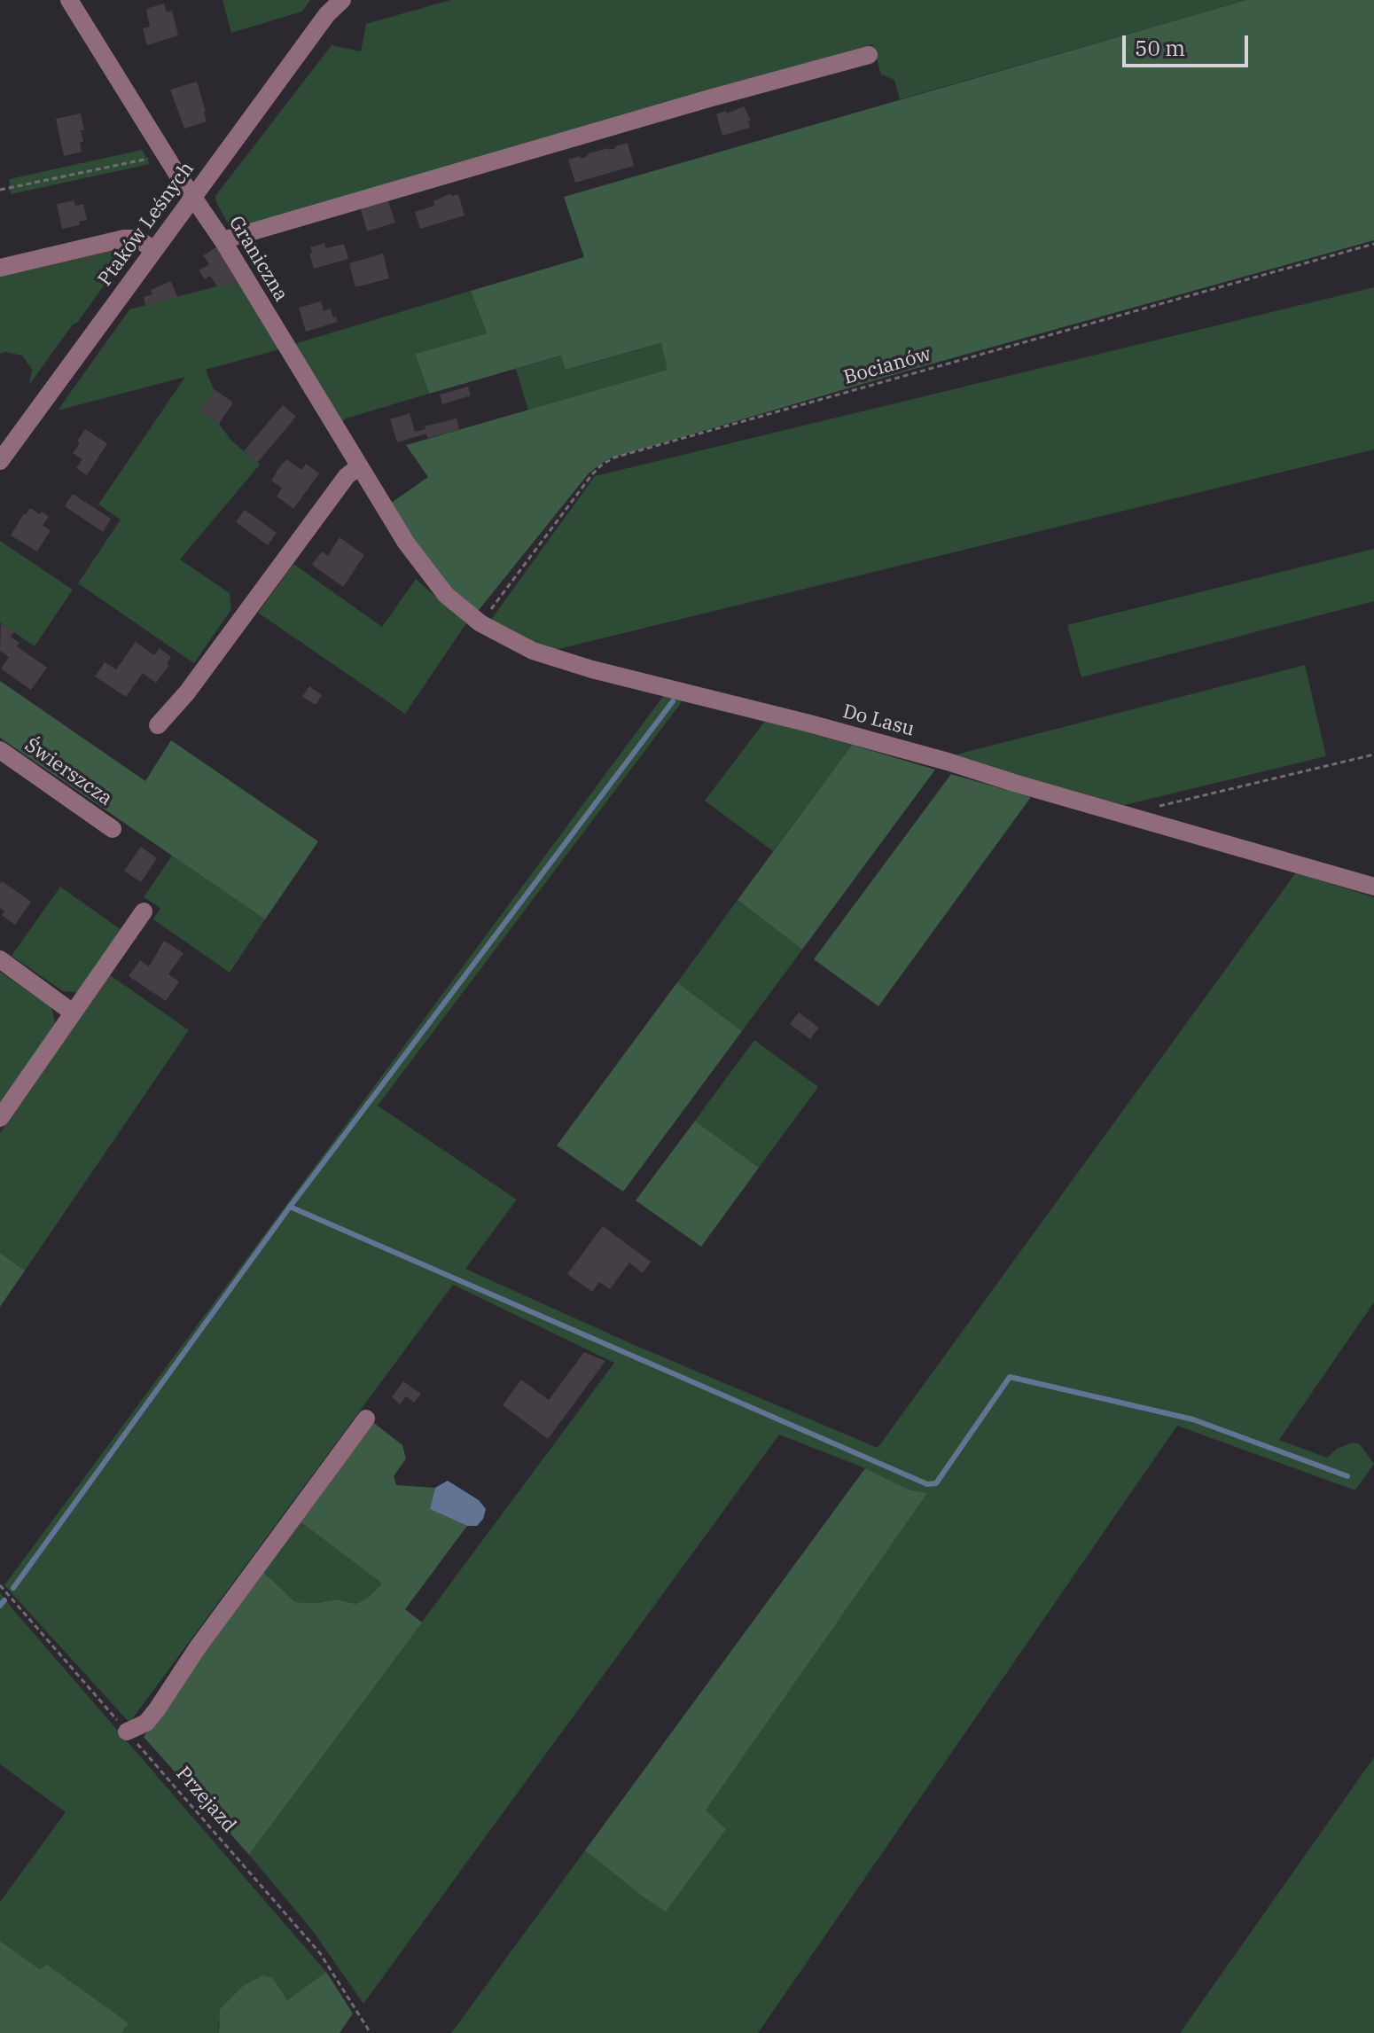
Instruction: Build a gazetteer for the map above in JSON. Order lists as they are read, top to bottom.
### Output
{
  "streets": {
    "street": [
      "Ptaków Leśnych",
      "Graniczna",
      "Do Lasu",
      "Świerszcza"
    ],
    "path": ["Bocianów", "Przejazd"]
  },
  "crossings": [
    ["Ptaków Leśnych", "Graniczna"],
    ["Graniczna", "Do Lasu"],
    ["Bocianów", "Do Lasu"]
  ],
  "scale_bar": "50 m"
}
